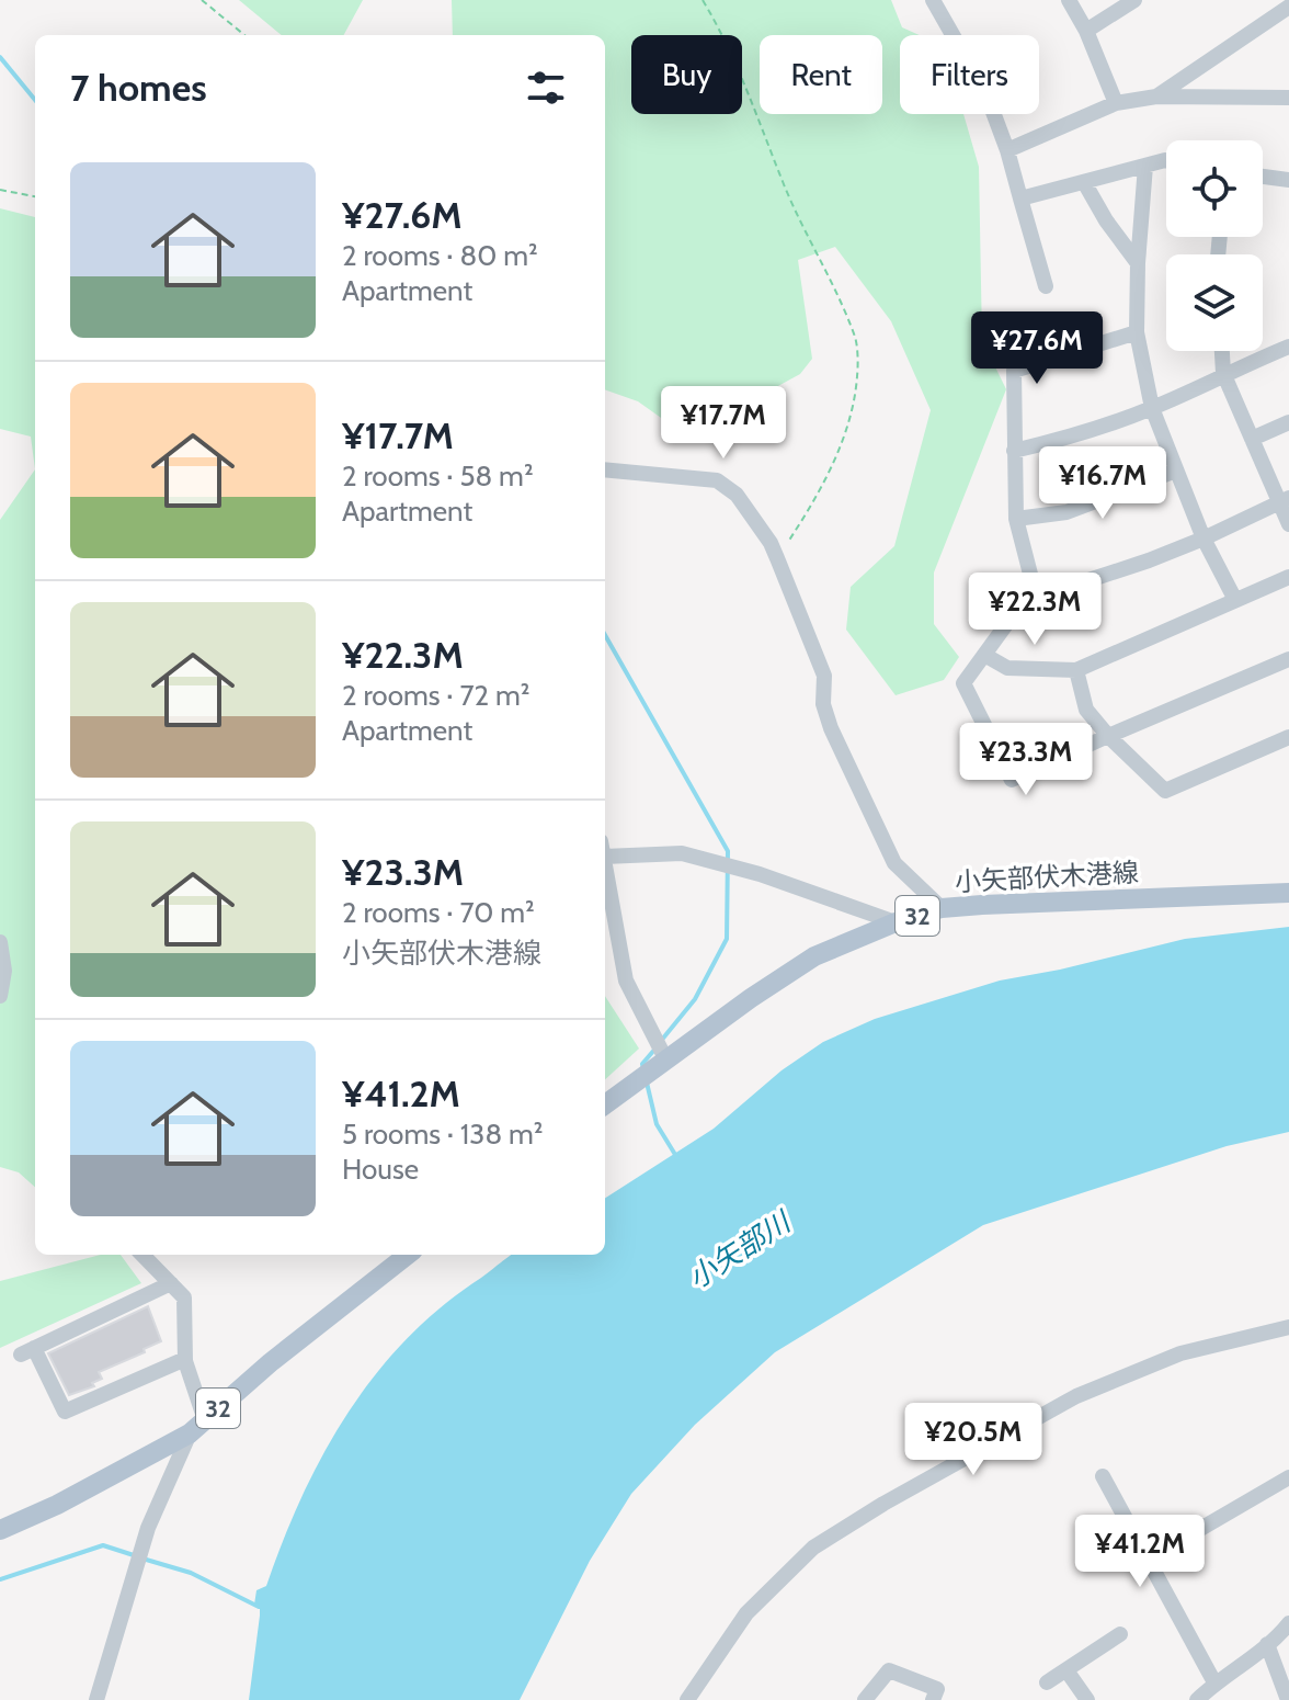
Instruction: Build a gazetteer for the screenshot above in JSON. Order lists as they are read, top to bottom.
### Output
{
  "streets": {
    "main road": ["小矢部伏木港線", "32"]
  },
  "water": ["小矢部川"],
  "page": {
    "chip": ["Buy", "Rent", "Filters"],
    "heading": "7 homes",
    "list": [
      {
        "name": "¥27.6M",
        "note": "2 rooms · 80 m² · Apartment"
      },
      {
        "name": "¥17.7M",
        "note": "2 rooms · 58 m² · Apartment"
      },
      {
        "name": "¥22.3M",
        "note": "2 rooms · 72 m² · Apartment"
      },
      {
        "name": "¥23.3M",
        "note": "2 rooms · 70 m² · 小矢部伏木港線"
      },
      {
        "name": "¥41.2M",
        "note": "5 rooms · 138 m² · House"
      }
    ],
    "price": [
      "¥27.6M",
      "¥17.7M",
      "¥16.7M",
      "¥22.3M",
      "¥23.3M",
      "¥20.5M",
      "¥41.2M"
    ]
  }
}
